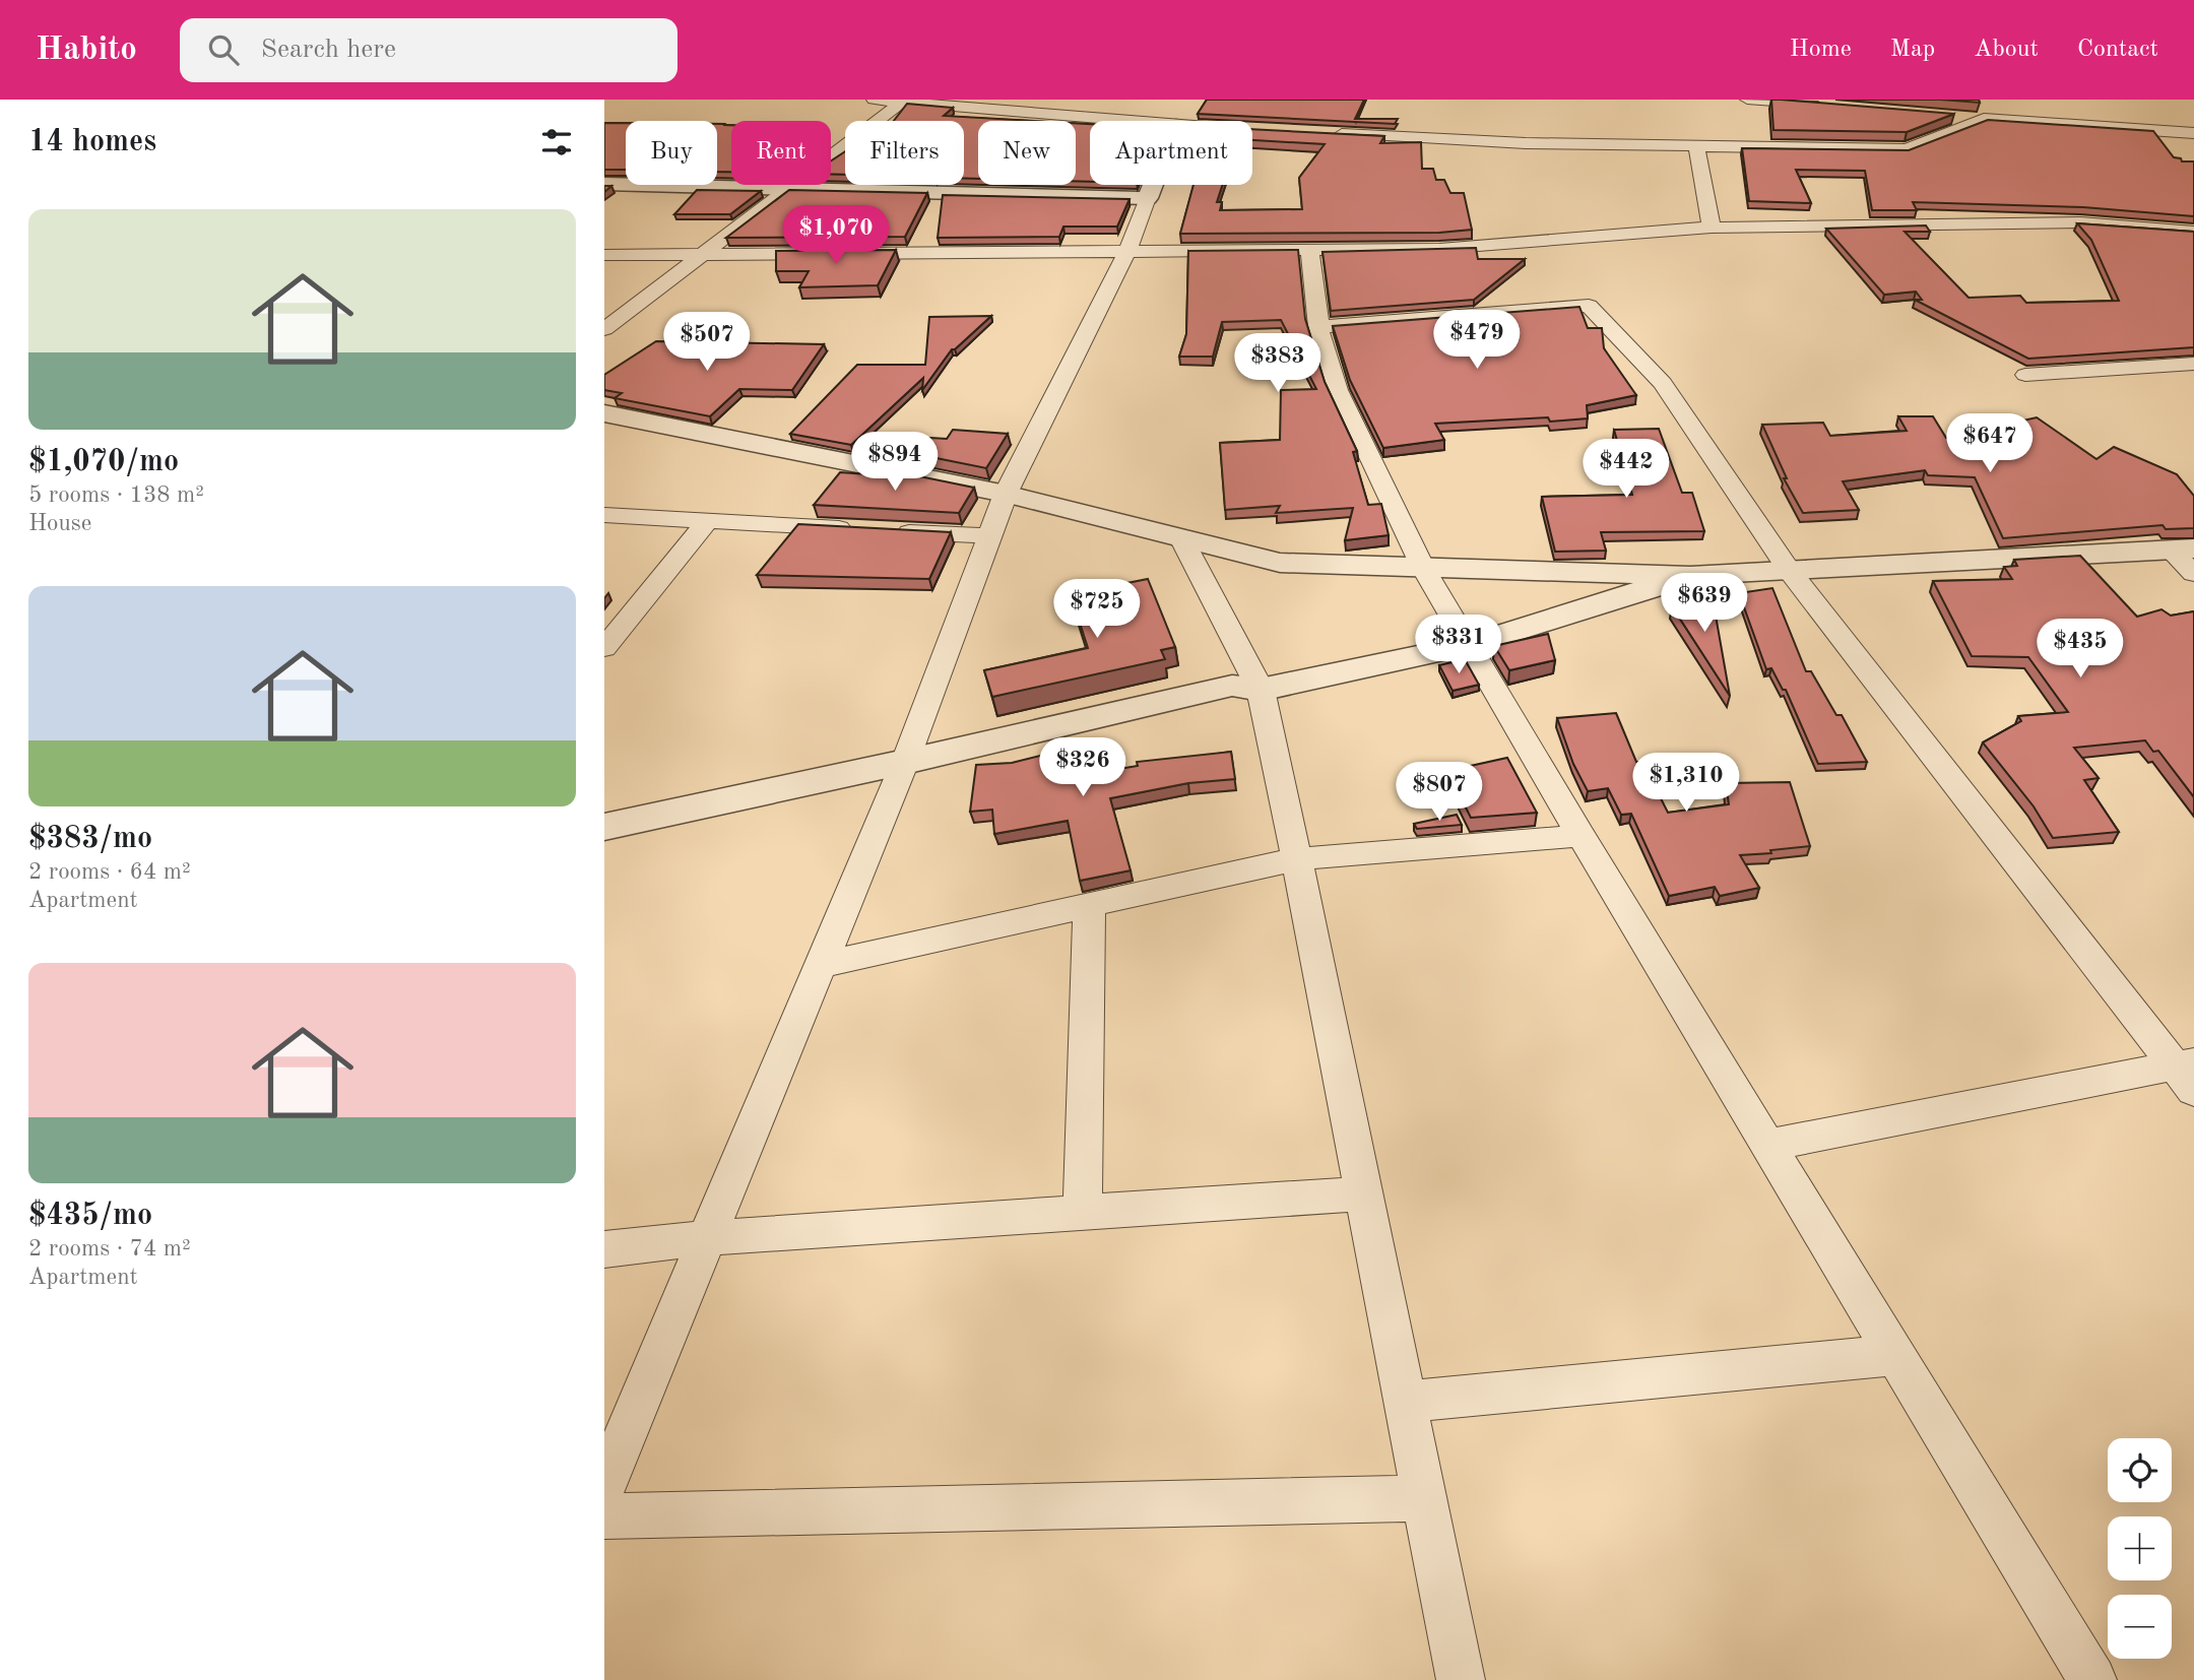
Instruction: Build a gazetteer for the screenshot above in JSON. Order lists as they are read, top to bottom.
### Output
{
  "page": {
    "header": "Habito",
    "search": "Search here",
    "nav": [
      "Home",
      "Map",
      "About",
      "Contact"
    ],
    "heading": "14 homes",
    "chip": [
      "Buy",
      "Rent",
      "Filters",
      "New",
      "Apartment"
    ],
    "list": [
      {
        "name": "$1,070/mo",
        "note": "5 rooms · 138 m² · House"
      },
      {
        "name": "$383/mo",
        "note": "2 rooms · 64 m² · Apartment"
      },
      {
        "name": "$435/mo",
        "note": "2 rooms · 74 m² · Apartment"
      }
    ],
    "price": [
      "$1,070",
      "$479",
      "$507",
      "$383",
      "$647",
      "$894",
      "$442",
      "$639",
      "$725",
      "$331",
      "$435",
      "$326",
      "$1,310",
      "$807"
    ],
    "map_buttons": ["+", "−"]
  }
}
